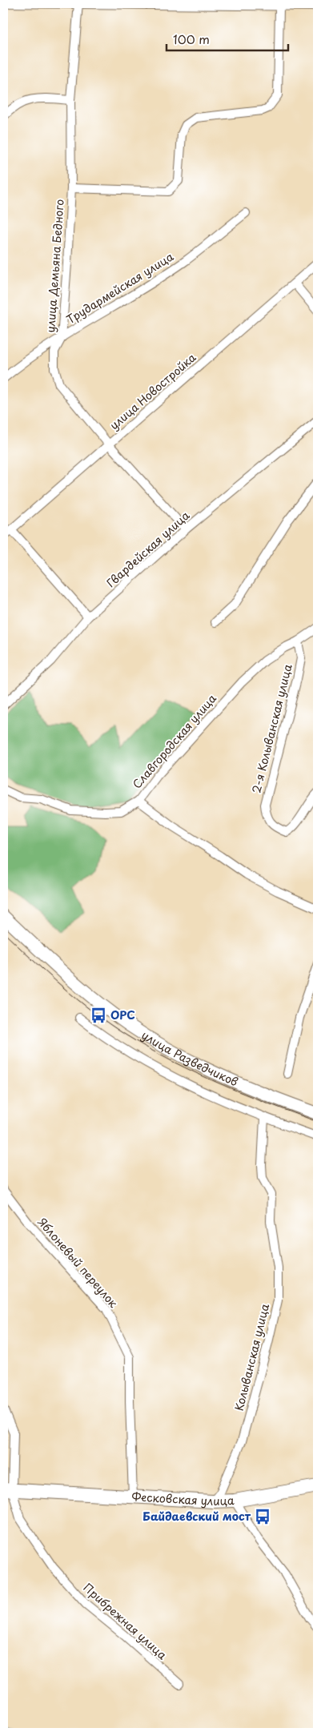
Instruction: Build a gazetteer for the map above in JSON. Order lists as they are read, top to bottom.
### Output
{
  "streets": {
    "main road": ["улица Разведчиков", "Фесковская улица"],
    "street": [
      "улица Демьяна Бедного",
      "Трудармейская улица",
      "улица Новостройка",
      "Гвардейская улица",
      "2-я Колыванская улица",
      "Славгородская улица",
      "Яблоневый переулок",
      "Колыванская улица",
      "Прибрежная улица"
    ]
  },
  "crossings": [
    ["улица Демьяна Бедного", "Трудармейская улица"],
    ["улица Демьяна Бедного", "улица Новостройка"],
    ["улица Демьяна Бедного", "Гвардейская улица"],
    ["2-я Колыванская улица", "Славгородская улица"],
    ["Яблоневый переулок", "Фесковская улица"],
    ["Колыванская улица", "Фесковская улица"],
    ["Фесковская улица", "Прибрежная улица"]
  ],
  "places": {
    "bus stop": ["ОРС", "Байдаевский мост"]
  },
  "scale_bar": "100 m"
}
